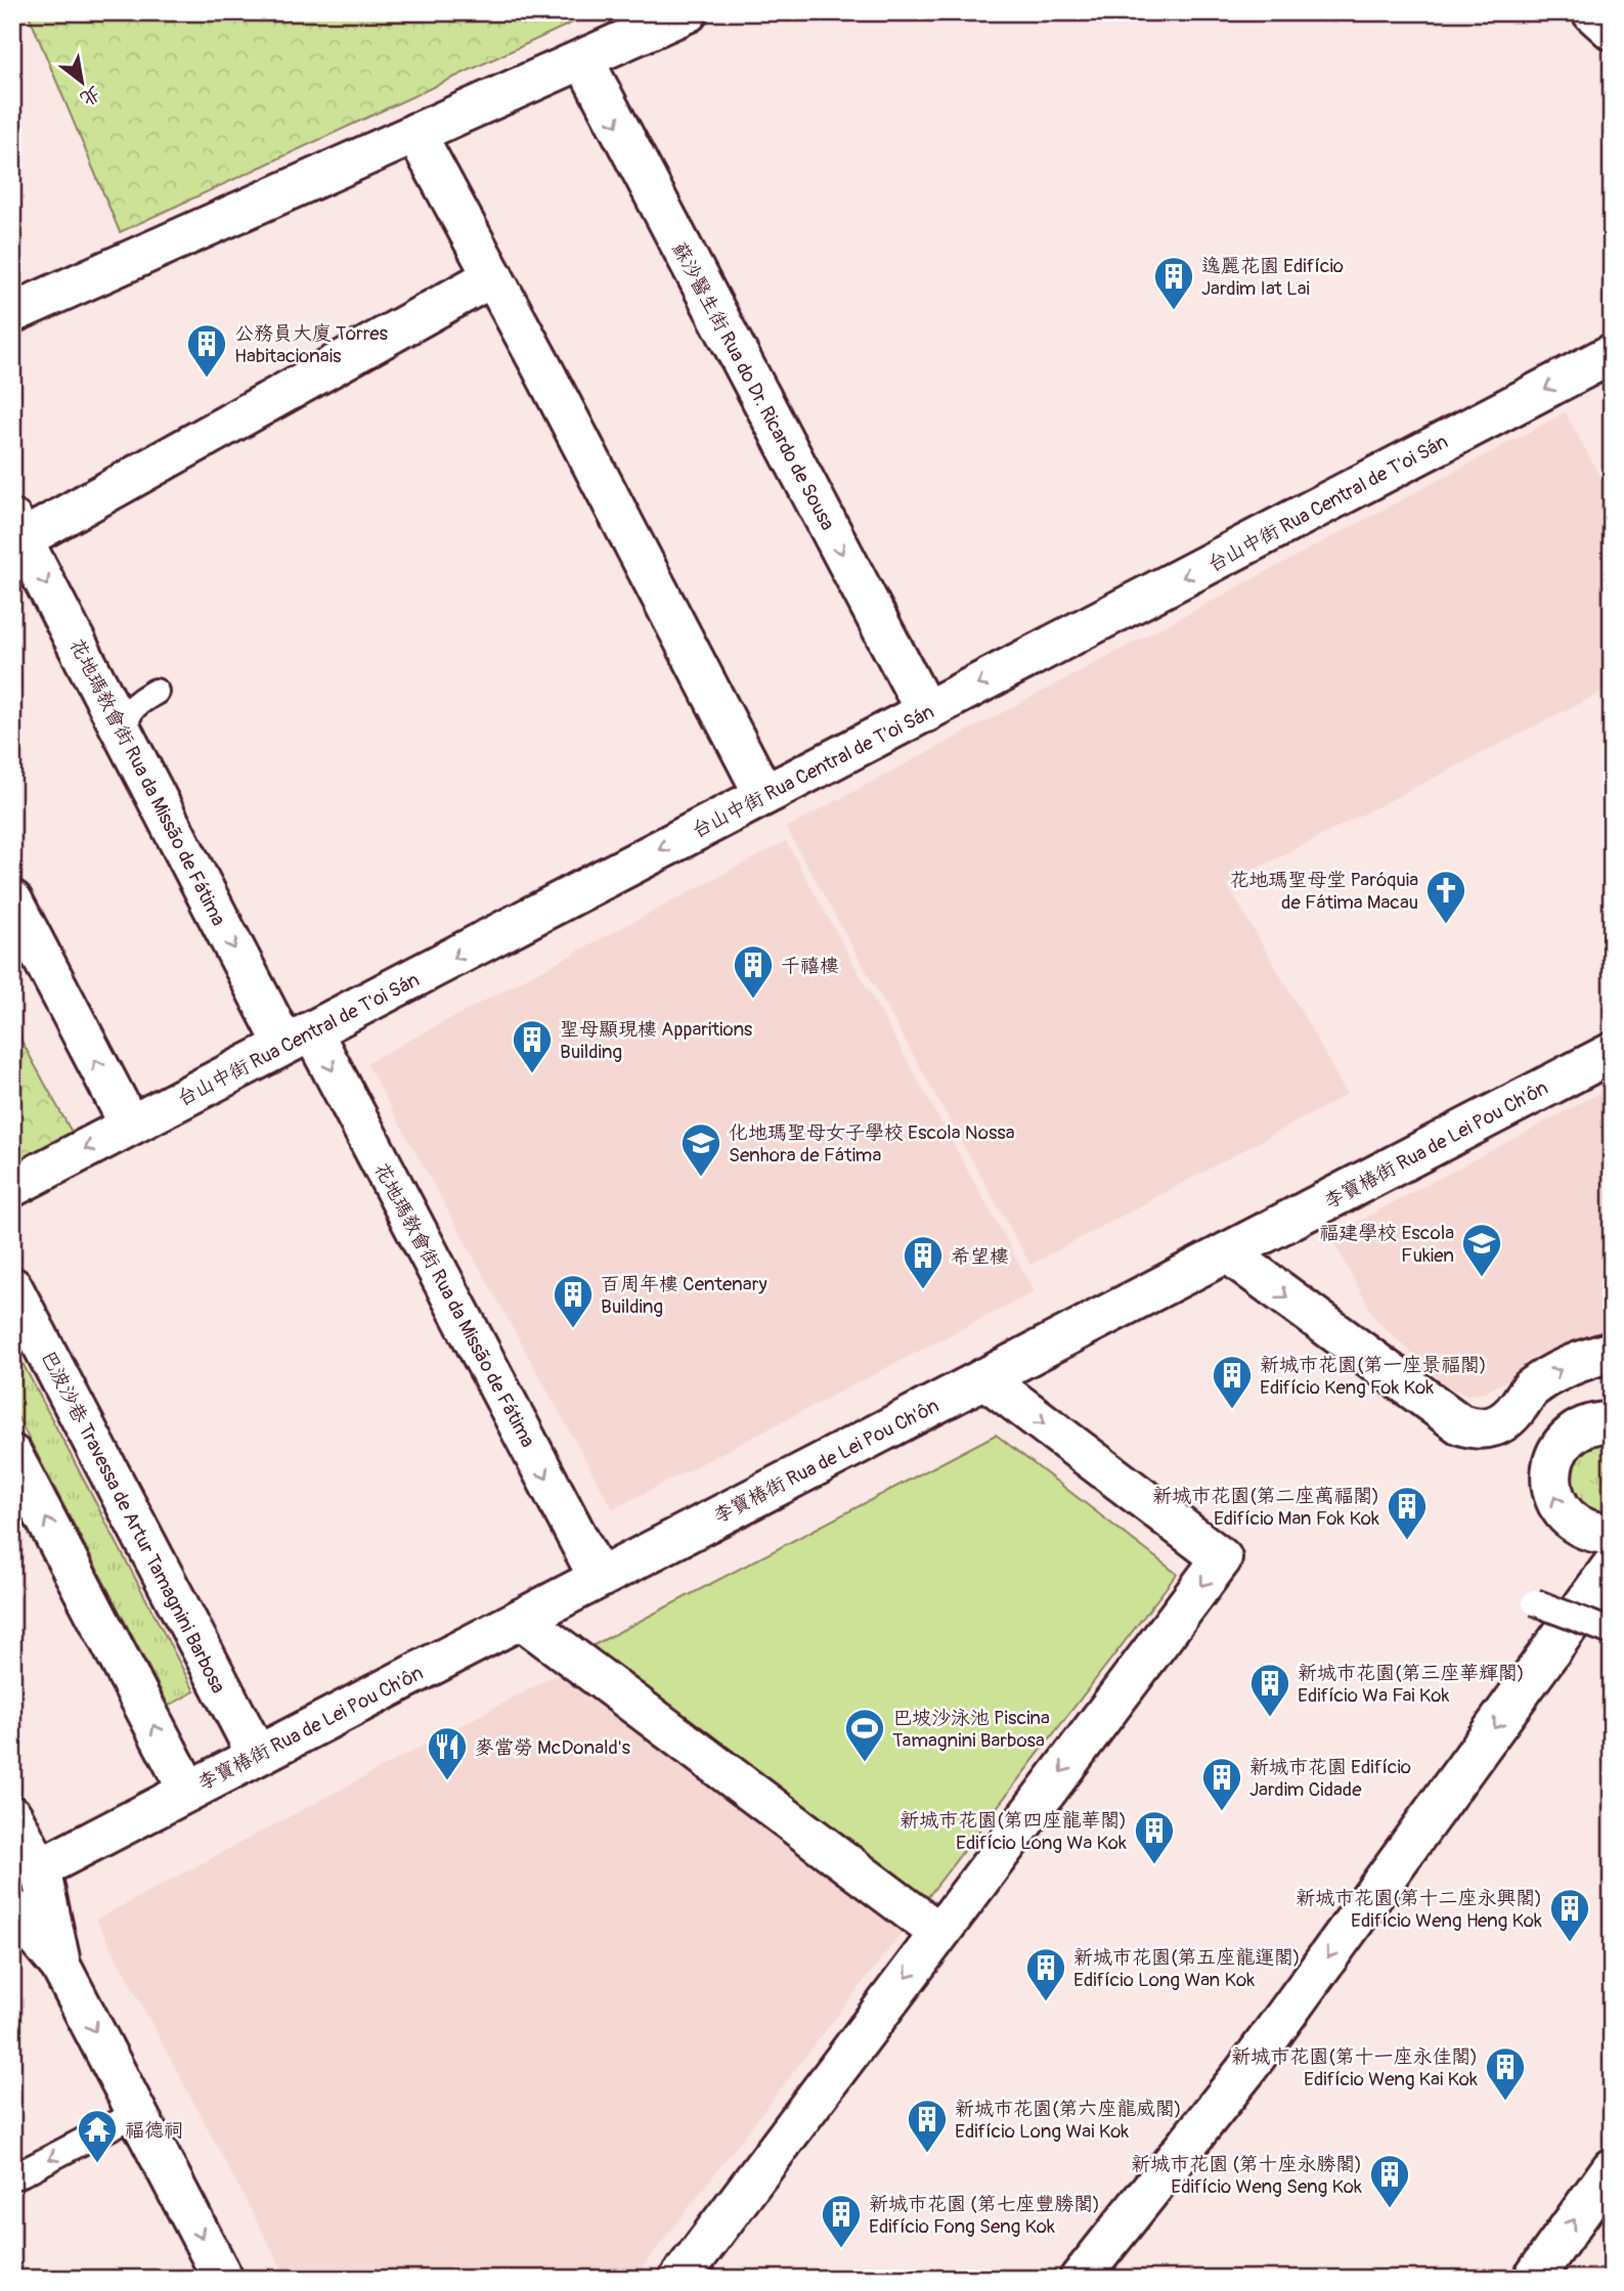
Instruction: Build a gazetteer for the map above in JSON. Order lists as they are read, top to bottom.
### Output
{
  "streets": {
    "street": [
      "蘇沙醫生街 Rua do Dr. Ricardo de Sousa",
      "台山中街 Rua Central de T'oi Sán",
      "花地瑪教會街 Rua da Missão de Fátima",
      "李寶椿街 Rua de Lei Pou Ch'ôn",
      "巴波沙巷 Travessa de Artur Tamagnini Barbosa"
    ]
  },
  "crossings": [
    ["蘇沙醫生街 Rua do Dr. Ricardo de Sousa", "台山中街 Rua Central de T'oi Sán"],
    ["台山中街 Rua Central de T'oi Sán", "花地瑪教會街 Rua da Missão de Fátima"],
    ["花地瑪教會街 Rua da Missão de Fátima", "李寶椿街 Rua de Lei Pou Ch'ôn"],
    ["李寶椿街 Rua de Lei Pou Ch'ôn", "巴波沙巷 Travessa de Artur Tamagnini Barbosa"]
  ],
  "one_way": ["台山中街 Rua Central de T'oi Sán", "花地瑪教會街 Rua da Missão de Fátima"],
  "places": {
    "building": [
      "逸麗花園 Edifício Jardim Iat Lai",
      "公務員大廈 Torres Habitacionais",
      "千禧樓",
      "聖母顯現樓 Apparitions Building",
      "希望樓",
      "百周年樓 Centenary Building",
      "新城市花園(第一座景福閣) Edifício Keng Fok Kok",
      "新城市花園(第二座萬福閣) Edifício Man Fok Kok",
      "新城市花園(第三座華輝閣) Edifício Wa Fai Kok",
      "新城市花園 Edifício Jardim Cidade",
      "新城市花園(第四座龍華閣) Edifício Long Wa Kok",
      "新城市花園(第十二座永興閣) Edifício Weng Heng Kok",
      "新城市花園(第五座龍運閣) Edifício Long Wan Kok",
      "新城市花園(第十一座永佳閣) Edifício Weng Kai Kok",
      "新城市花園(第六座龍威閣) Edifício Long Wai Kok",
      "新城市花園 (第十座永勝閣) Edifício Weng Seng Kok",
      "新城市花園 (第七座豐勝閣) Edifício Fong Seng Kok"
    ],
    "church": ["花地瑪聖母堂 Paróquia de Fátima Macau"],
    "school or university": ["化地瑪聖母女子學校 Escola Nossa Senhora de Fátima", "福建學校 Escola Fukien"],
    "sports": ["巴坡沙泳池 Piscina Tamagnini Barbosa"],
    "restaurant": ["麥當勞 McDonald's"],
    "temple": ["福德祠"]
  },
  "north": "bottom right"
}
